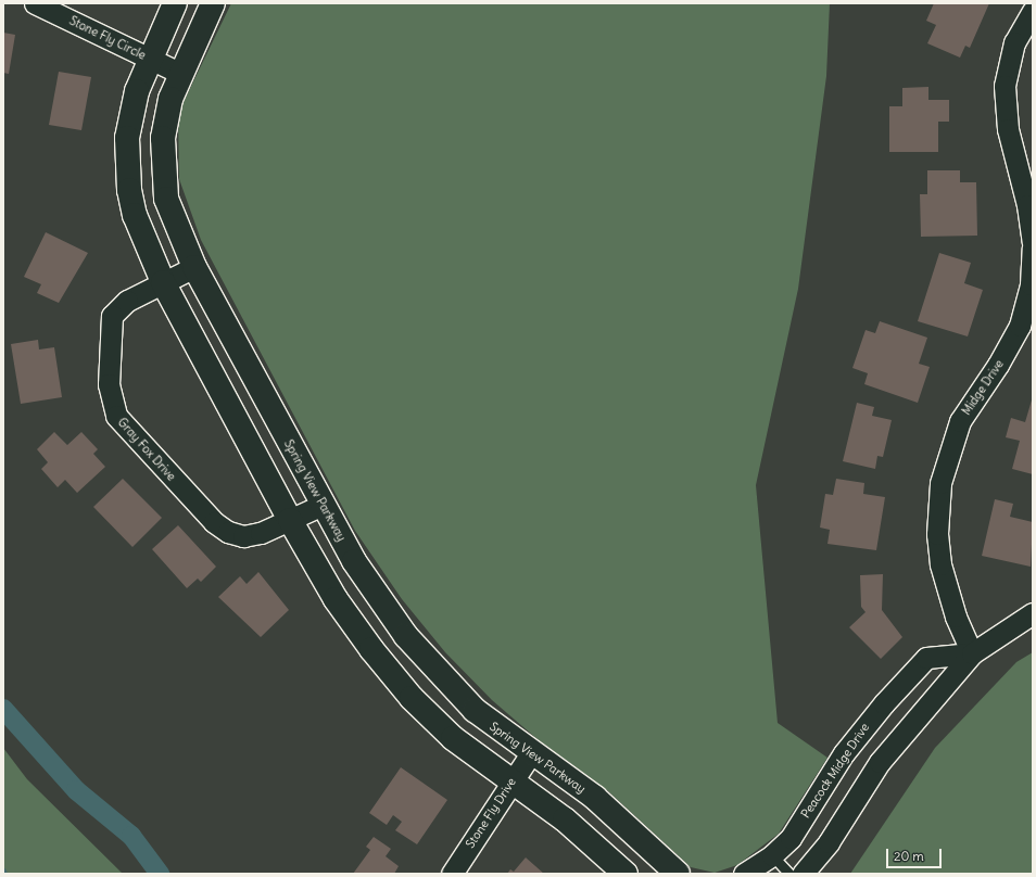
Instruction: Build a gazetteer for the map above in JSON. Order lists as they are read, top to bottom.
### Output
{
  "streets": {
    "street": [
      "Stone Fly Circle",
      "Midge Drive",
      "Gray Fox Drive",
      "Spring View Parkway",
      "Peacock Midge Drive",
      "Stone Fly Drive"
    ]
  },
  "crossings": [
    ["Stone Fly Circle", "Spring View Parkway"],
    ["Midge Drive", "Peacock Midge Drive"],
    ["Gray Fox Drive", "Spring View Parkway"],
    ["Spring View Parkway", "Stone Fly Drive"]
  ],
  "scale_bar": "20 m"
}
